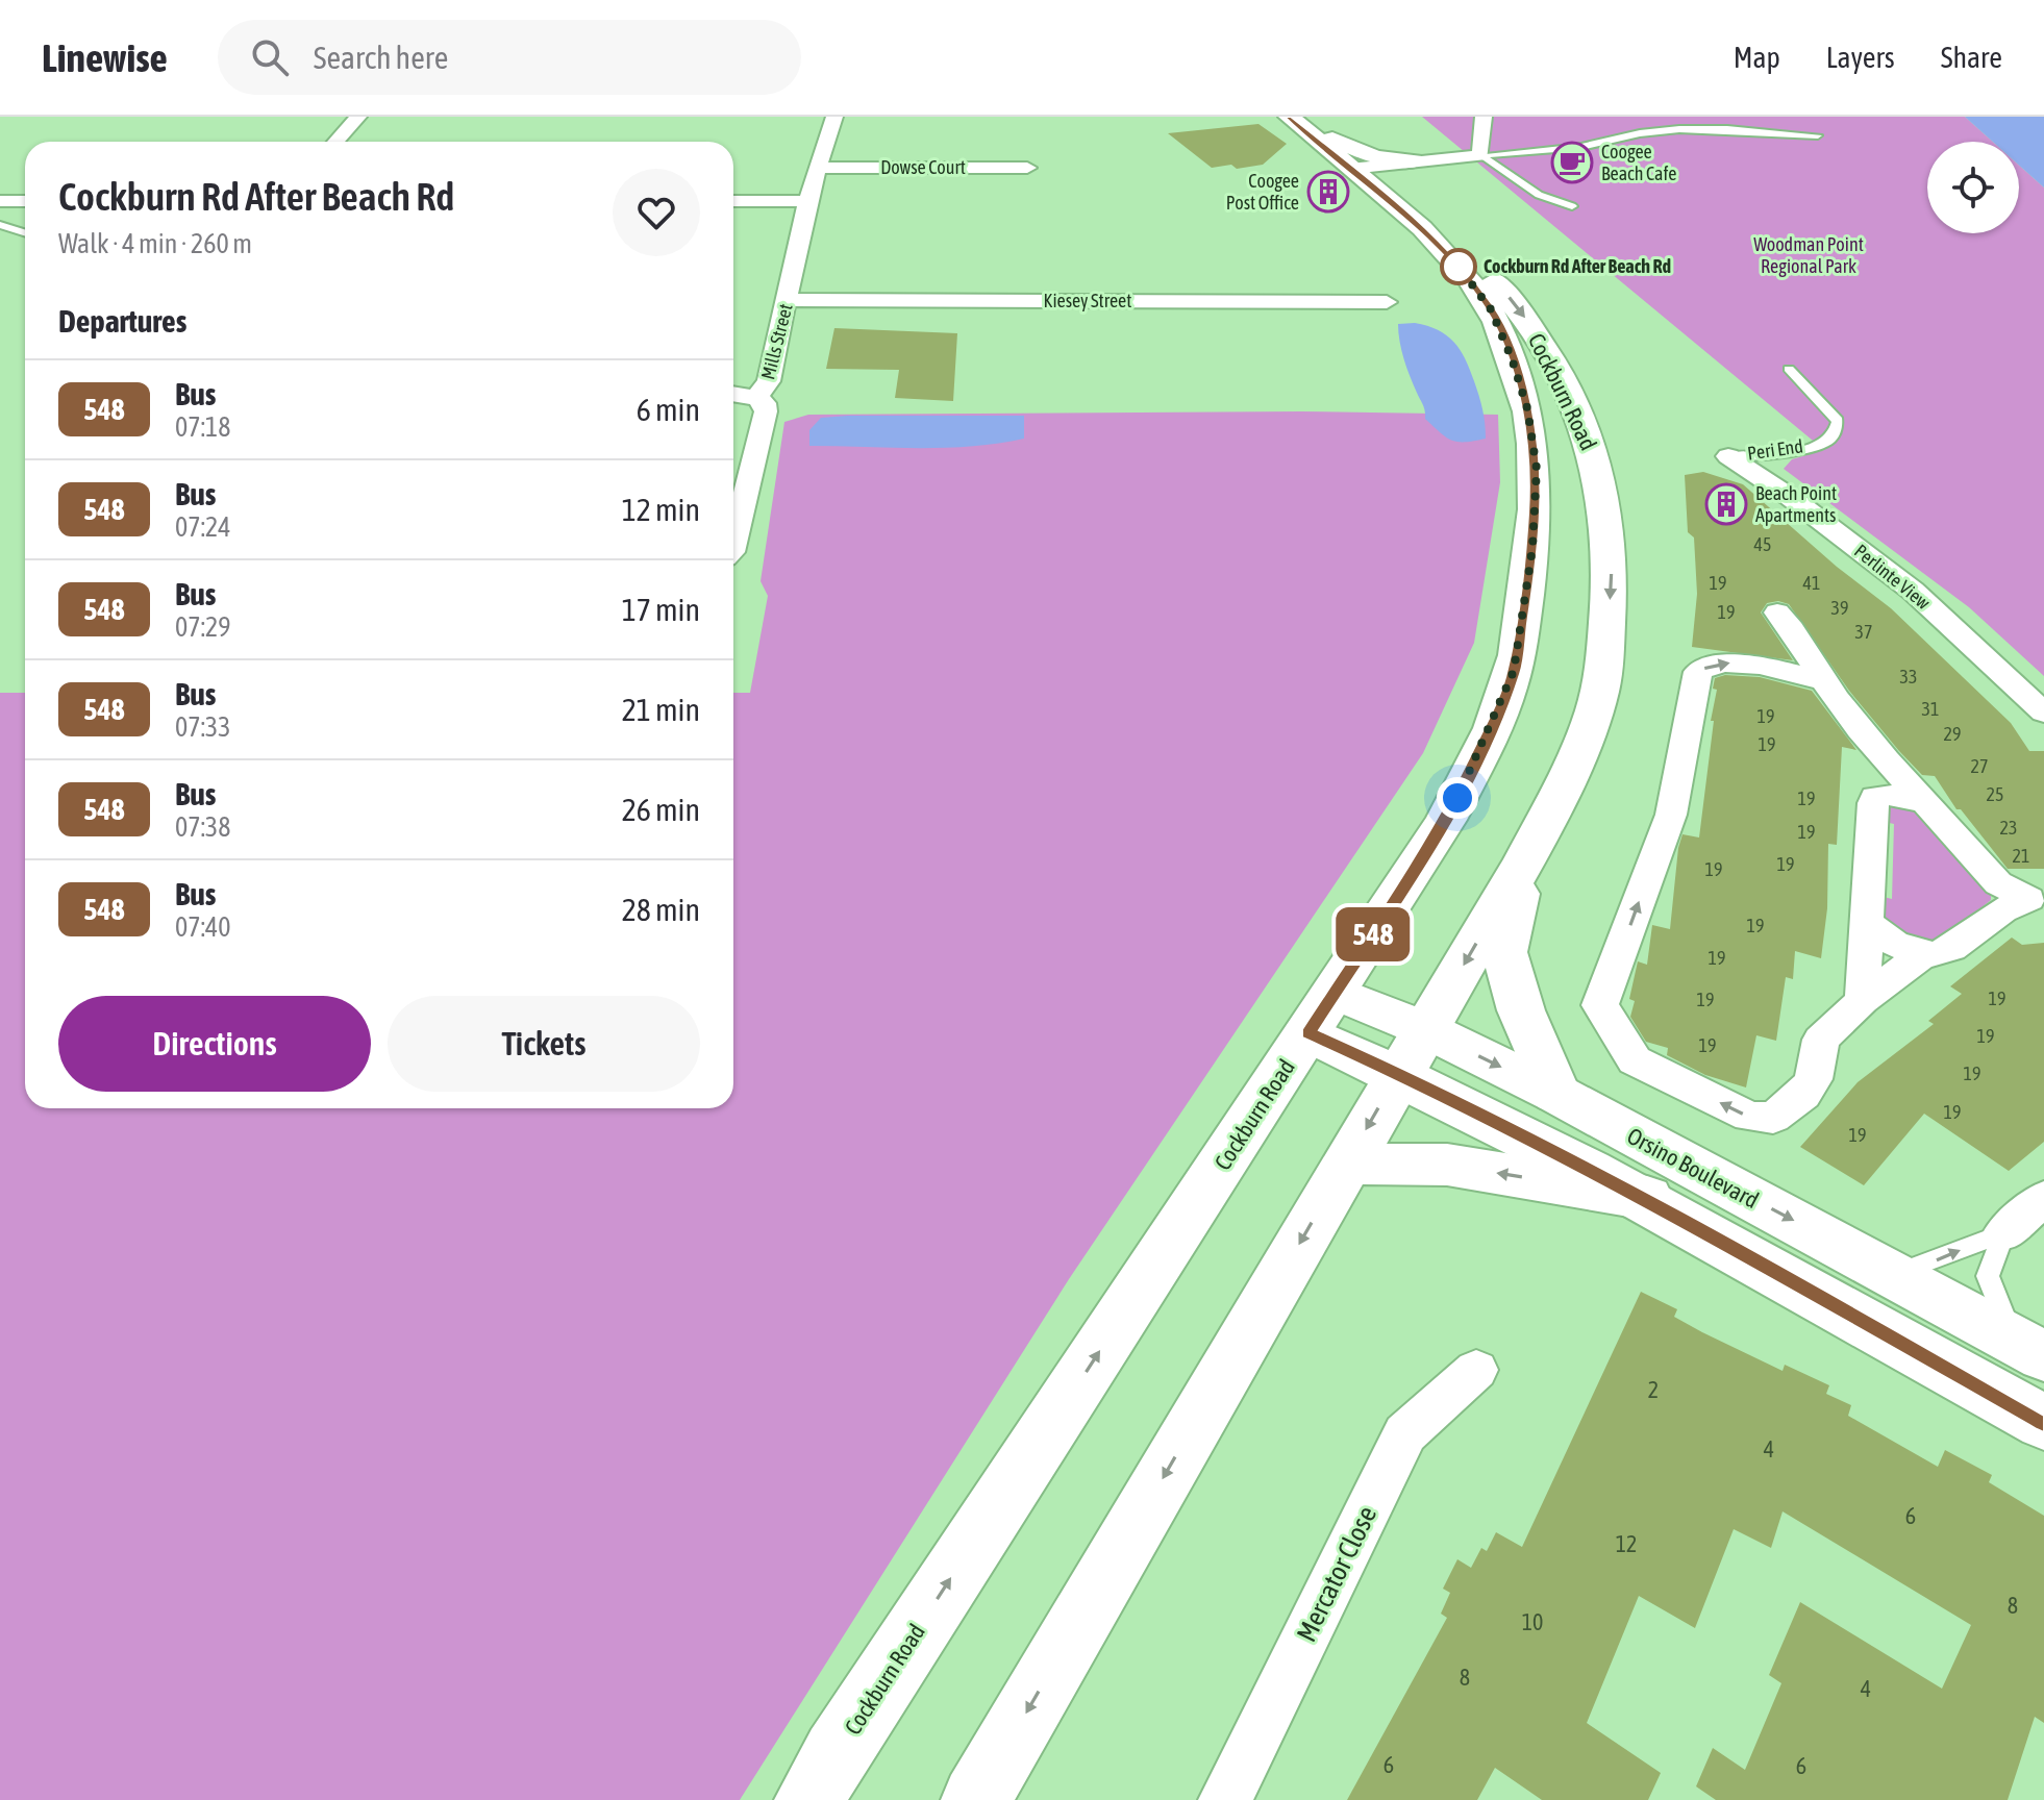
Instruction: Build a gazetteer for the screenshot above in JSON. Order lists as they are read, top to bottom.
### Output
{
  "streets": {
    "main road": ["Cockburn Road", "Orsino Boulevard"],
    "street": [
      "Dowse Court",
      "Kiesey Street",
      "Mills Street",
      "Perlinte View",
      "Mercator Close"
    ],
    "lane": ["Peri End"]
  },
  "crossings": [
    ["Dowse Court", "Mills Street"],
    ["Kiesey Street", "Mills Street"],
    ["Cockburn Road", "Orsino Boulevard"],
    ["Peri End", "Perlinte View"]
  ],
  "parks": ["Woodman Point Regional Park"],
  "places": {
    "cafe": ["Coogee Beach Cafe"],
    "building": ["Coogee Post Office", "Beach Point Apartments"],
    "other": ["Cockburn Rd After Beach Rd"]
  },
  "lines": ["bus line 548"],
  "house_numbers": [
    "45",
    "19",
    "41",
    "39",
    "19",
    "37",
    "33",
    "31",
    "19",
    "29",
    "19",
    "27",
    "25",
    "19",
    "23",
    "19",
    "21",
    "19",
    "19",
    "19",
    "19",
    "19",
    "19",
    "19",
    "19",
    "19",
    "19",
    "19",
    "2",
    "4",
    "6",
    "12",
    "8",
    "10",
    "8",
    "4",
    "6",
    "6"
  ],
  "page": {
    "header": "Linewise",
    "search": "Search here",
    "nav": ["Map", "Layers", "Share"],
    "on_map": "548",
    "heading": [
      ["Cockburn Rd After Beach Rd", "Walk · 4 min · 260 m"],
      "Departures"
    ],
    "list": [
      {
        "mark": "548",
        "name": "Bus",
        "note": "07:18",
        "value": "6 min"
      },
      {
        "mark": "548",
        "name": "Bus",
        "note": "07:24",
        "value": "12 min"
      },
      {
        "mark": "548",
        "name": "Bus",
        "note": "07:29",
        "value": "17 min"
      },
      {
        "mark": "548",
        "name": "Bus",
        "note": "07:33",
        "value": "21 min"
      },
      {
        "mark": "548",
        "name": "Bus",
        "note": "07:38",
        "value": "26 min"
      },
      {
        "mark": "548",
        "name": "Bus",
        "note": "07:40",
        "value": "28 min"
      }
    ],
    "buttons": ["Directions", "Tickets"]
  }
}
